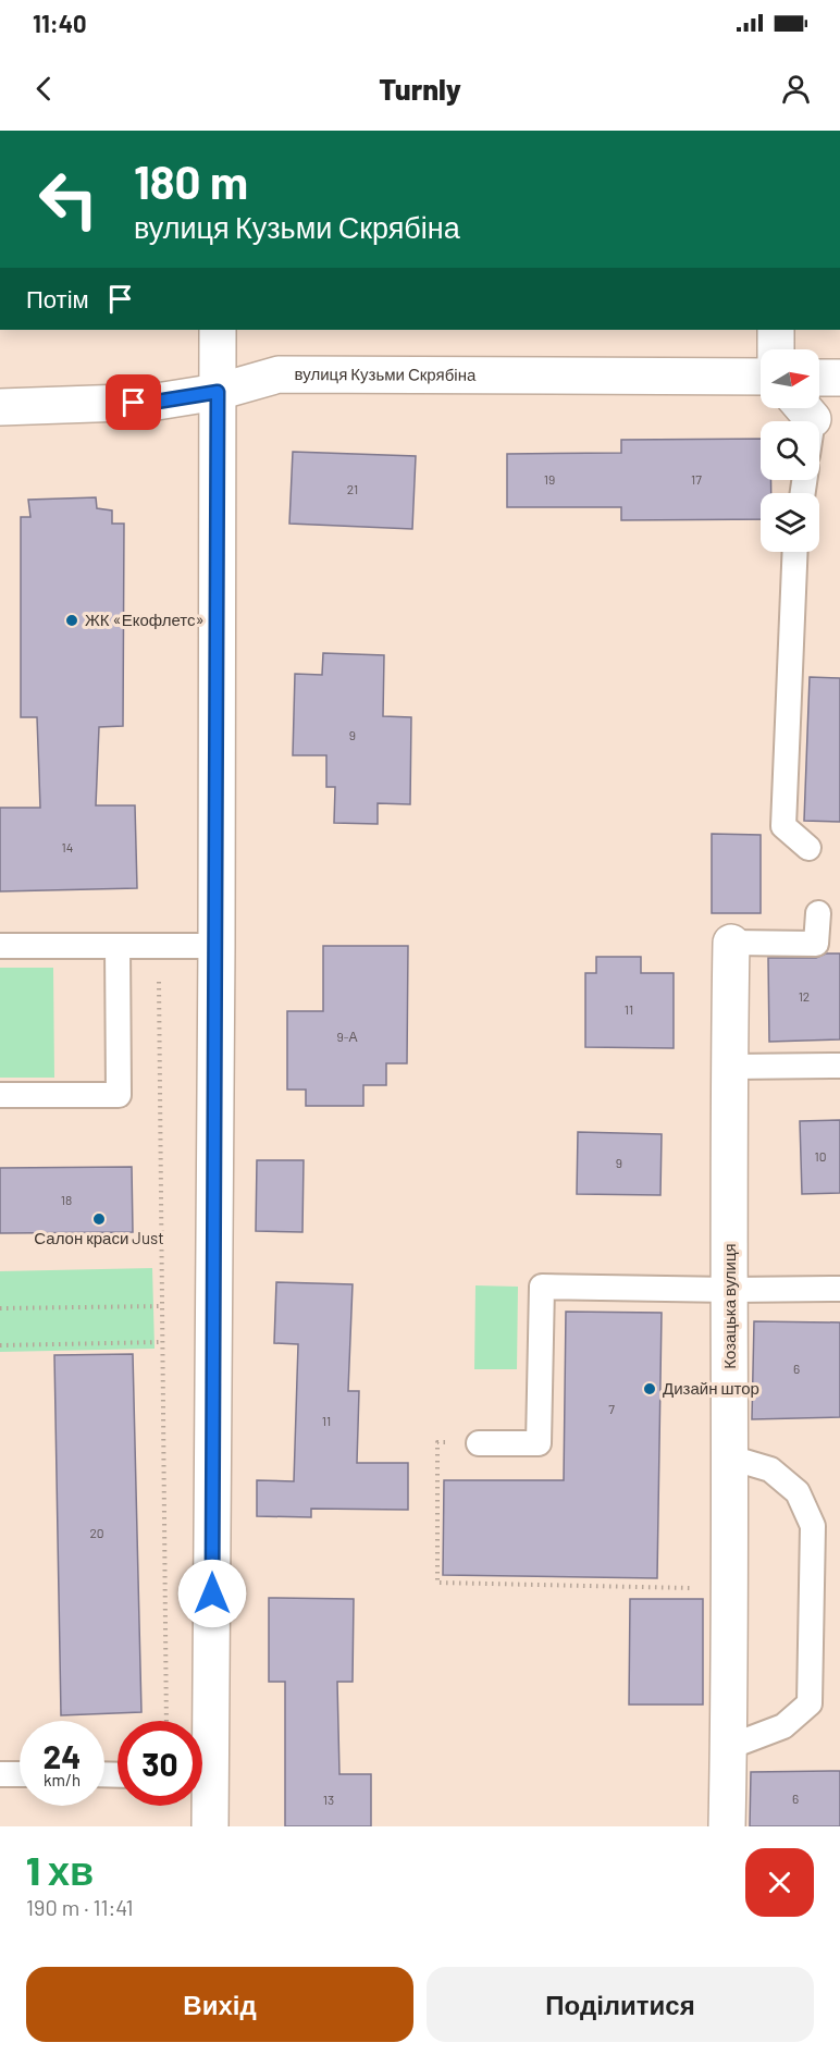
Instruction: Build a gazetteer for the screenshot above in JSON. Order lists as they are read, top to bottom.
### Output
{
  "streets": {
    "street": ["вулиця Кузьми Скрябіна", "Козацька вулиця"]
  },
  "places": ["ЖК «Екофлетс»", "Салон краси Just", "Дизайн штор"],
  "house_numbers": [
    "19",
    "17",
    "21",
    "9",
    "14",
    "12",
    "11",
    "9-А",
    "10",
    "9",
    "18",
    "6",
    "7",
    "11",
    "20",
    "6",
    "13"
  ],
  "north": "right",
  "page": {
    "status": "11:40",
    "header": "Turnly",
    "turn": ["180 m", "вулиця Кузьми Скрябіна"],
    "then": "Потім",
    "speed": "24 km/h",
    "limit": "30",
    "heading": ["1 хв", "190 m · 11:41"],
    "buttons": ["Вихід", "Поділитися"]
  }
}
